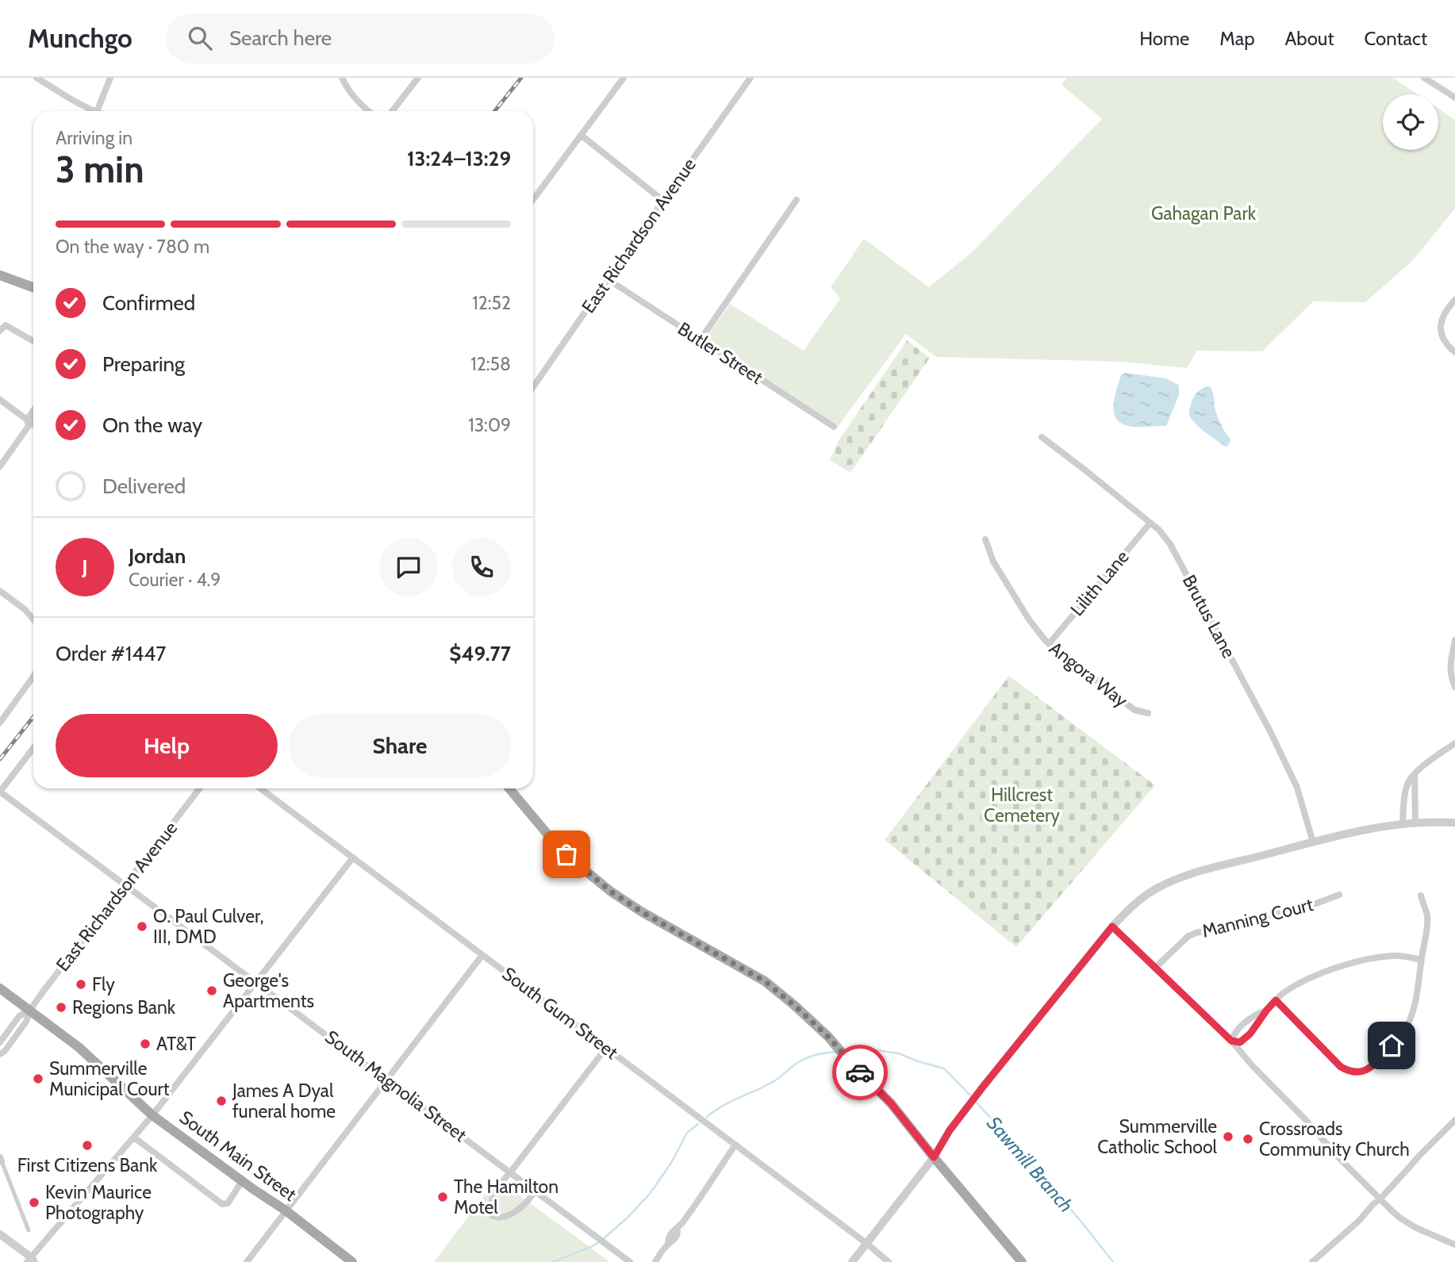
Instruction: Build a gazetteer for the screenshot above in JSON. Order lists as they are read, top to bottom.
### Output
{
  "streets": {
    "main road": ["South Main Street"],
    "street": [
      "East Richardson Avenue",
      "Butler Street",
      "Lilith Lane",
      "Brutus Lane",
      "Angora Way",
      "Manning Court",
      "South Gum Street",
      "South Magnolia Street"
    ]
  },
  "crossings": [
    ["East Richardson Avenue", "Butler Street"],
    ["East Richardson Avenue", "South Magnolia Street"],
    ["East Richardson Avenue", "South Main Street"],
    ["Lilith Lane", "Brutus Lane"],
    ["Lilith Lane", "Angora Way"]
  ],
  "water": ["Sawmill Branch"],
  "parks": ["Gahagan Park", "Hillcrest Cemetery"],
  "places": [
    "O. Paul Culver, III, DMD",
    "Fly",
    "George's Apartments",
    "Regions Bank",
    "AT&T",
    "Summerville Municipal Court",
    "James A Dyal funeral home",
    "Summerville Catholic School",
    "Crossroads Community Church",
    "First Citizens Bank",
    "The Hamilton Motel",
    "Kevin Maurice Photography"
  ],
  "page": {
    "header": "Munchgo",
    "search": "Search here",
    "nav": [
      "Home",
      "Map",
      "About",
      "Contact"
    ],
    "heading": ["3 min", "Arriving in", "13:24–13:29"],
    "panel": [
      "Jordan",
      "Courier · 4.9",
      "Order #1447",
      "$49.77"
    ],
    "bar": "On the way · 780 m",
    "list": [
      ["Confirmed", "12:52"],
      ["Preparing", "12:58"],
      ["On the way", "13:09"],
      "Delivered"
    ],
    "round": "J",
    "buttons": ["Help", "Share"]
  }
}
